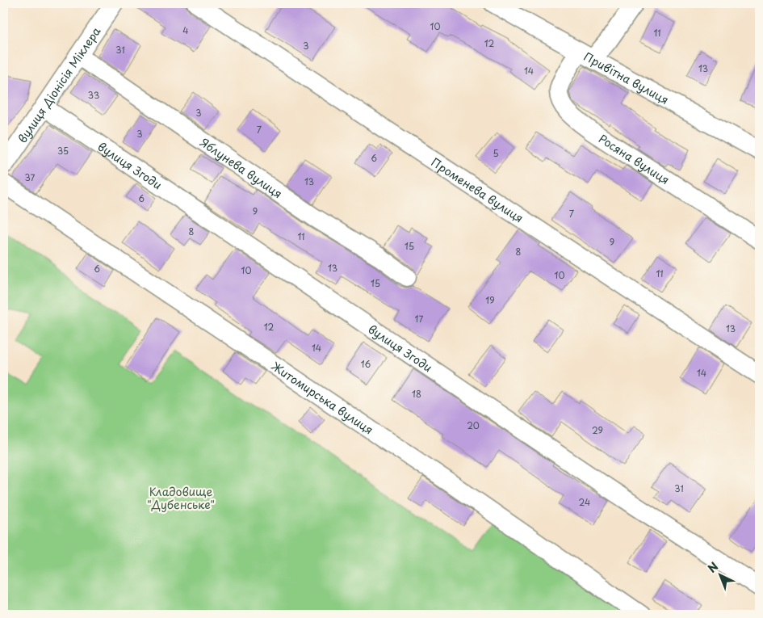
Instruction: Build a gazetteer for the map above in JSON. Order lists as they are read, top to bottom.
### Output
{
  "streets": {
    "street": [
      "Привітна вулиця",
      "вулиця Діонісія Міклера",
      "Росяна вулиця",
      "вулиця Згоди",
      "Яблунева вулиця",
      "Променева вулиця",
      "Житомирська вулиця"
    ]
  },
  "crossings": [
    ["Привітна вулиця", "Росяна вулиця"],
    ["вулиця Діонісія Міклера", "вулиця Згоди"],
    ["вулиця Діонісія Міклера", "Яблунева вулиця"]
  ],
  "parks": ["Кладовище \"Дубенське\""],
  "house_numbers": [
    "10",
    "4",
    "11",
    "12",
    "3",
    "31",
    "13",
    "14",
    "33",
    "3",
    "7",
    "3",
    "35",
    "5",
    "6",
    "37",
    "13",
    "6",
    "9",
    "7",
    "8",
    "11",
    "9",
    "15",
    "8",
    "13",
    "6",
    "10",
    "11",
    "10",
    "15",
    "19",
    "17",
    "12",
    "13",
    "14",
    "16",
    "14",
    "18",
    "20",
    "29",
    "31",
    "24"
  ],
  "north": "top left"
}
